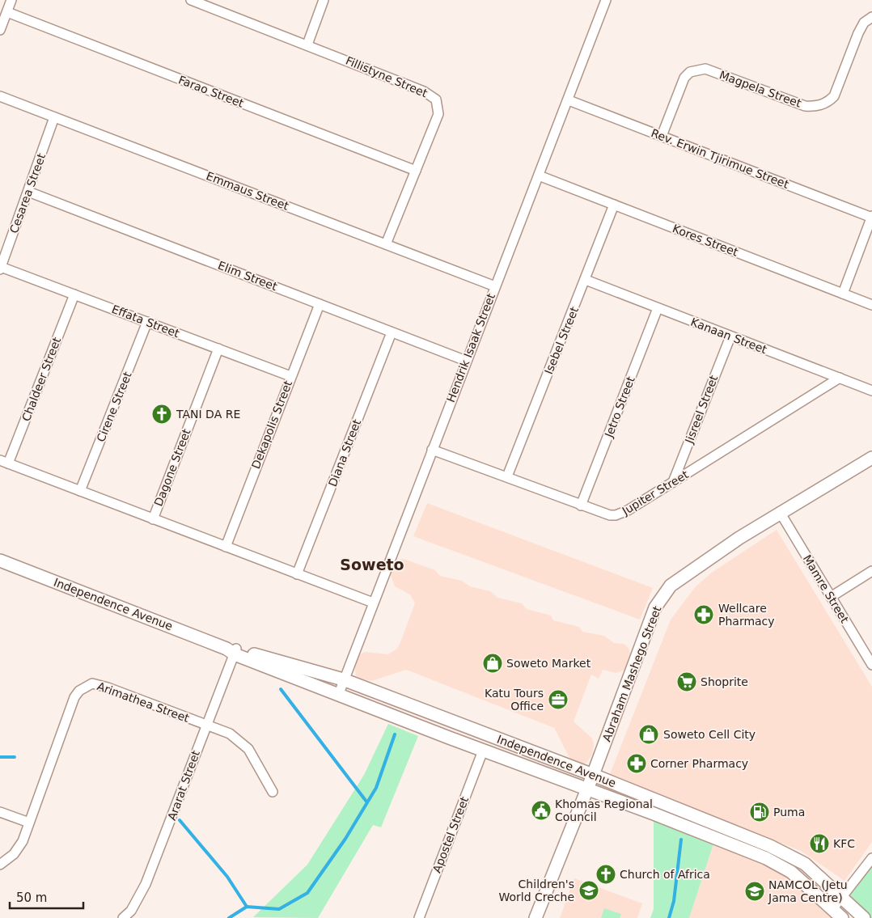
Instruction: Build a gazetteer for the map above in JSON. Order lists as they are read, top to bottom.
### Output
{
  "streets": {
    "main road": ["Independence Avenue", "Abraham Mashego Street"],
    "street": [
      "Fillistyne Street",
      "Magpela Street",
      "Farao Street",
      "Rev. Erwin Tjirimue Street",
      "Emmaus Street",
      "Cesarea Street",
      "Kores Street",
      "Elim Street",
      "Effata Street",
      "Kanaan Street",
      "Isebel Street",
      "Hendrik Isaak Street",
      "Chaldeer Street",
      "Cirene Street",
      "Jetro Street",
      "Jisreel Street",
      "Dekapolis Street",
      "Diana Street",
      "Dagone Street",
      "Jupiter Street",
      "Mamre Street",
      "Arimathea Street",
      "Ararat Street",
      "Apostel Street"
    ]
  },
  "crossings": [
    ["Fillistyne Street", "Farao Street"],
    ["Fillistyne Street", "Emmaus Street"],
    ["Magpela Street", "Rev. Erwin Tjirimue Street"],
    ["Rev. Erwin Tjirimue Street", "Hendrik Isaak Street"],
    ["Emmaus Street", "Cesarea Street"],
    ["Emmaus Street", "Hendrik Isaak Street"],
    ["Cesarea Street", "Elim Street"],
    ["Cesarea Street", "Effata Street"],
    ["Kores Street", "Isebel Street"],
    ["Kores Street", "Hendrik Isaak Street"],
    ["Elim Street", "Hendrik Isaak Street"],
    ["Elim Street", "Dekapolis Street"],
    ["Elim Street", "Diana Street"],
    ["Effata Street", "Chaldeer Street"],
    ["Effata Street", "Cirene Street"],
    ["Effata Street", "Dekapolis Street"],
    ["Effata Street", "Dagone Street"],
    ["Kanaan Street", "Isebel Street"],
    ["Kanaan Street", "Jetro Street"],
    ["Kanaan Street", "Jisreel Street"],
    ["Kanaan Street", "Jupiter Street"],
    ["Isebel Street", "Jupiter Street"],
    ["Hendrik Isaak Street", "Jupiter Street"],
    ["Hendrik Isaak Street", "Independence Avenue"],
    ["Jetro Street", "Jupiter Street"],
    ["Jisreel Street", "Jupiter Street"],
    ["Mamre Street", "Abraham Mashego Street"],
    ["Independence Avenue", "Abraham Mashego Street"],
    ["Independence Avenue", "Ararat Street"],
    ["Independence Avenue", "Apostel Street"],
    ["Arimathea Street", "Ararat Street"]
  ],
  "districts": ["Soweto"],
  "places": {
    "church": ["TANI DA RE", "Church of Africa"],
    "pharmacy": ["Wellcare Pharmacy", "Corner Pharmacy"],
    "shop": ["Soweto Market", "Soweto Cell City"],
    "supermarket": ["Shoprite"],
    "office": ["Katu Tours Office"],
    "public building": ["Khomas Regional Council"],
    "fuel station": ["Puma"],
    "restaurant": ["KFC"],
    "school or university": ["Children's World Creche", "NAMCOL (Jetu Jama Centre)"]
  },
  "scale_bar": "50 m"
}
